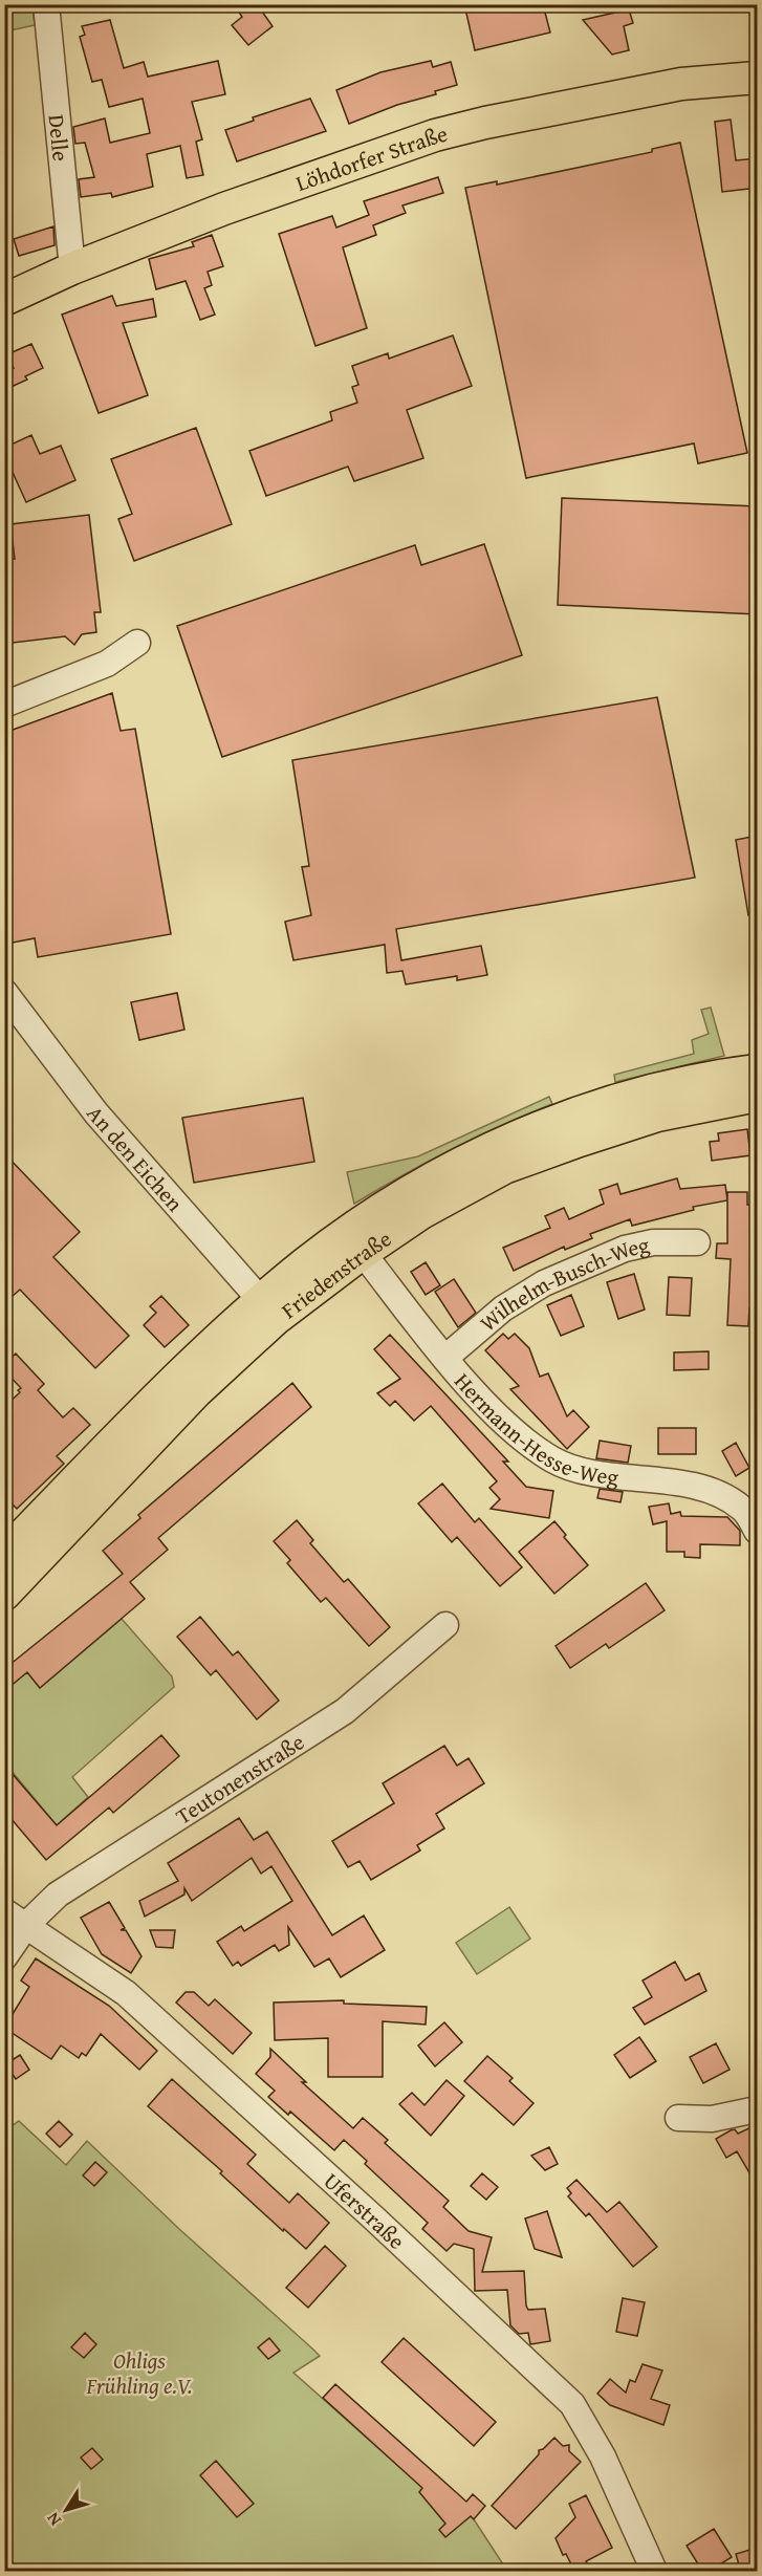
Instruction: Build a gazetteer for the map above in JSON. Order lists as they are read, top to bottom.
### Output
{
  "streets": {
    "main road": ["Löhdorfer Straße", "Friedenstraße"],
    "street": [
      "Delle",
      "An den Eichen",
      "Wilhelm-Busch-Weg",
      "Hermann-Hesse-Weg",
      "Teutonenstraße",
      "Uferstraße"
    ]
  },
  "crossings": [
    ["Delle", "Löhdorfer Straße"],
    ["An den Eichen", "Friedenstraße"],
    ["Friedenstraße", "Hermann-Hesse-Weg"],
    ["Wilhelm-Busch-Weg", "Hermann-Hesse-Weg"],
    ["Teutonenstraße", "Uferstraße"]
  ],
  "parks": ["Ohligs Frühling e.V."],
  "north": "bottom left"
}
